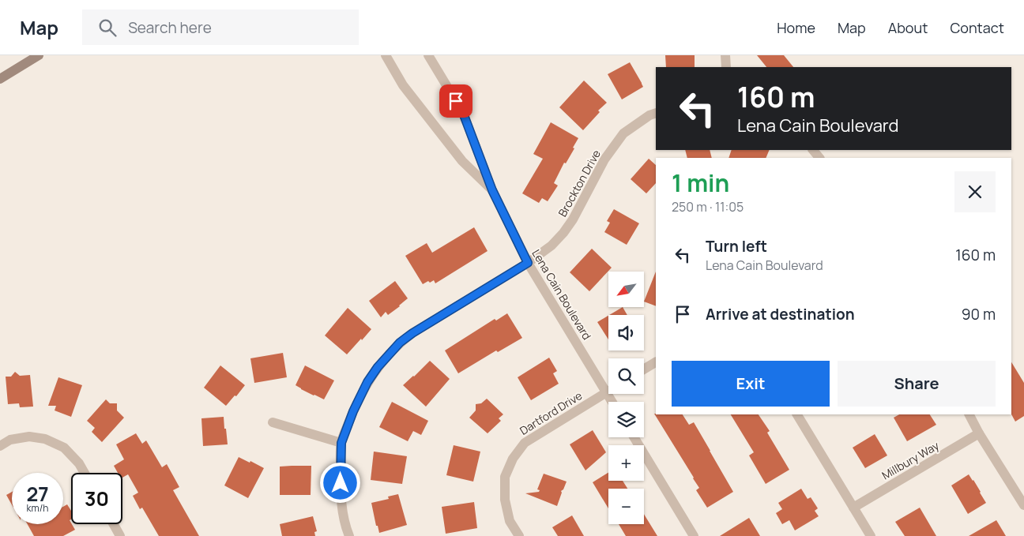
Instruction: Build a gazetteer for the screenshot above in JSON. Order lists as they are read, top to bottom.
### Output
{
  "streets": {
    "street": [
      "Brockton Drive",
      "Lena Cain Boulevard",
      "Dartford Drive",
      "Millbury Way"
    ]
  },
  "crossings": [
    ["Brockton Drive", "Lena Cain Boulevard"]
  ],
  "north": "bottom left",
  "page": {
    "header": "Map",
    "search": "Search here",
    "nav": [
      "Home",
      "Map",
      "About",
      "Contact"
    ],
    "turn": ["160 m", "Lena Cain Boulevard"],
    "heading": ["1 min", "250 m · 11:05"],
    "list": [
      {
        "name": "Turn left",
        "note": "Lena Cain Boulevard",
        "value": "160 m"
      },
      {
        "name": "Arrive at destination",
        "value": "90 m"
      }
    ],
    "map_buttons": ["+", "−"],
    "buttons": ["Exit", "Share"],
    "speed": "27 km/h",
    "limit": "30"
  }
}
